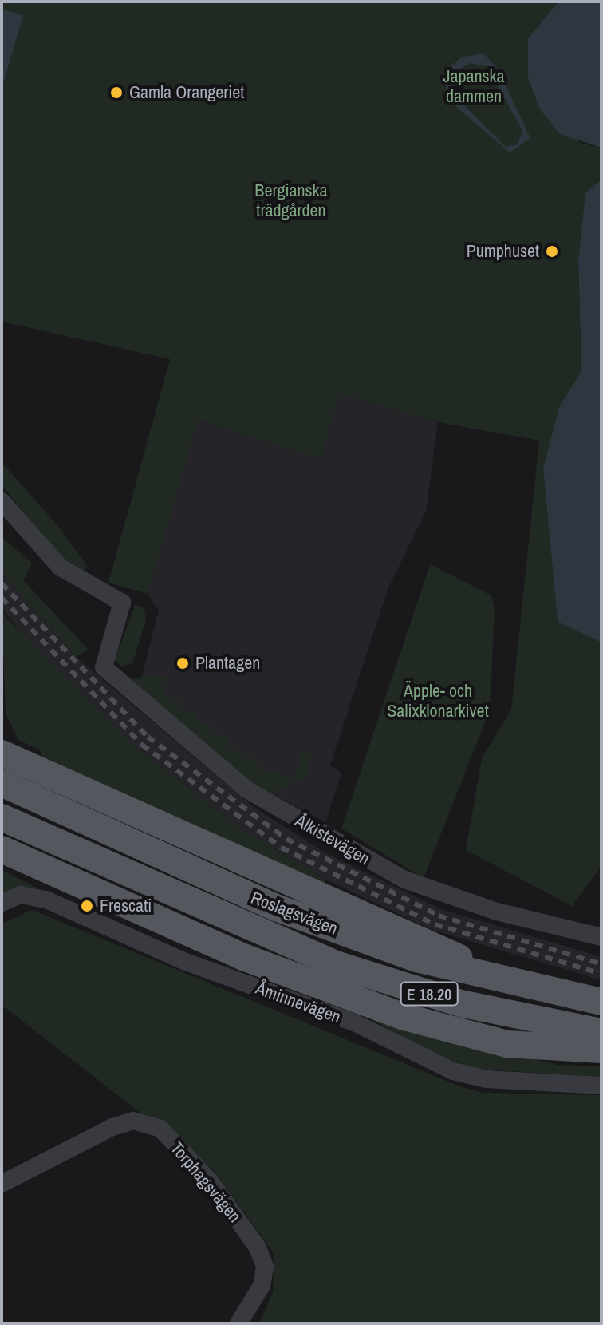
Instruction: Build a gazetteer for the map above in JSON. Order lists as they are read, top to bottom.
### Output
{
  "streets": {
    "main road": ["Roslagsvägen", "E 18.20"],
    "street": ["Ålkistevägen", "Åminnevägen", "Torphagsvägen"]
  },
  "parks": ["Japanska dammen", "Bergianska trädgården", "Äpple- och Salixklonarkivet"],
  "places": [
    "Gamla Orangeriet",
    "Pumphuset",
    "Plantagen",
    "Frescati"
  ]
}
